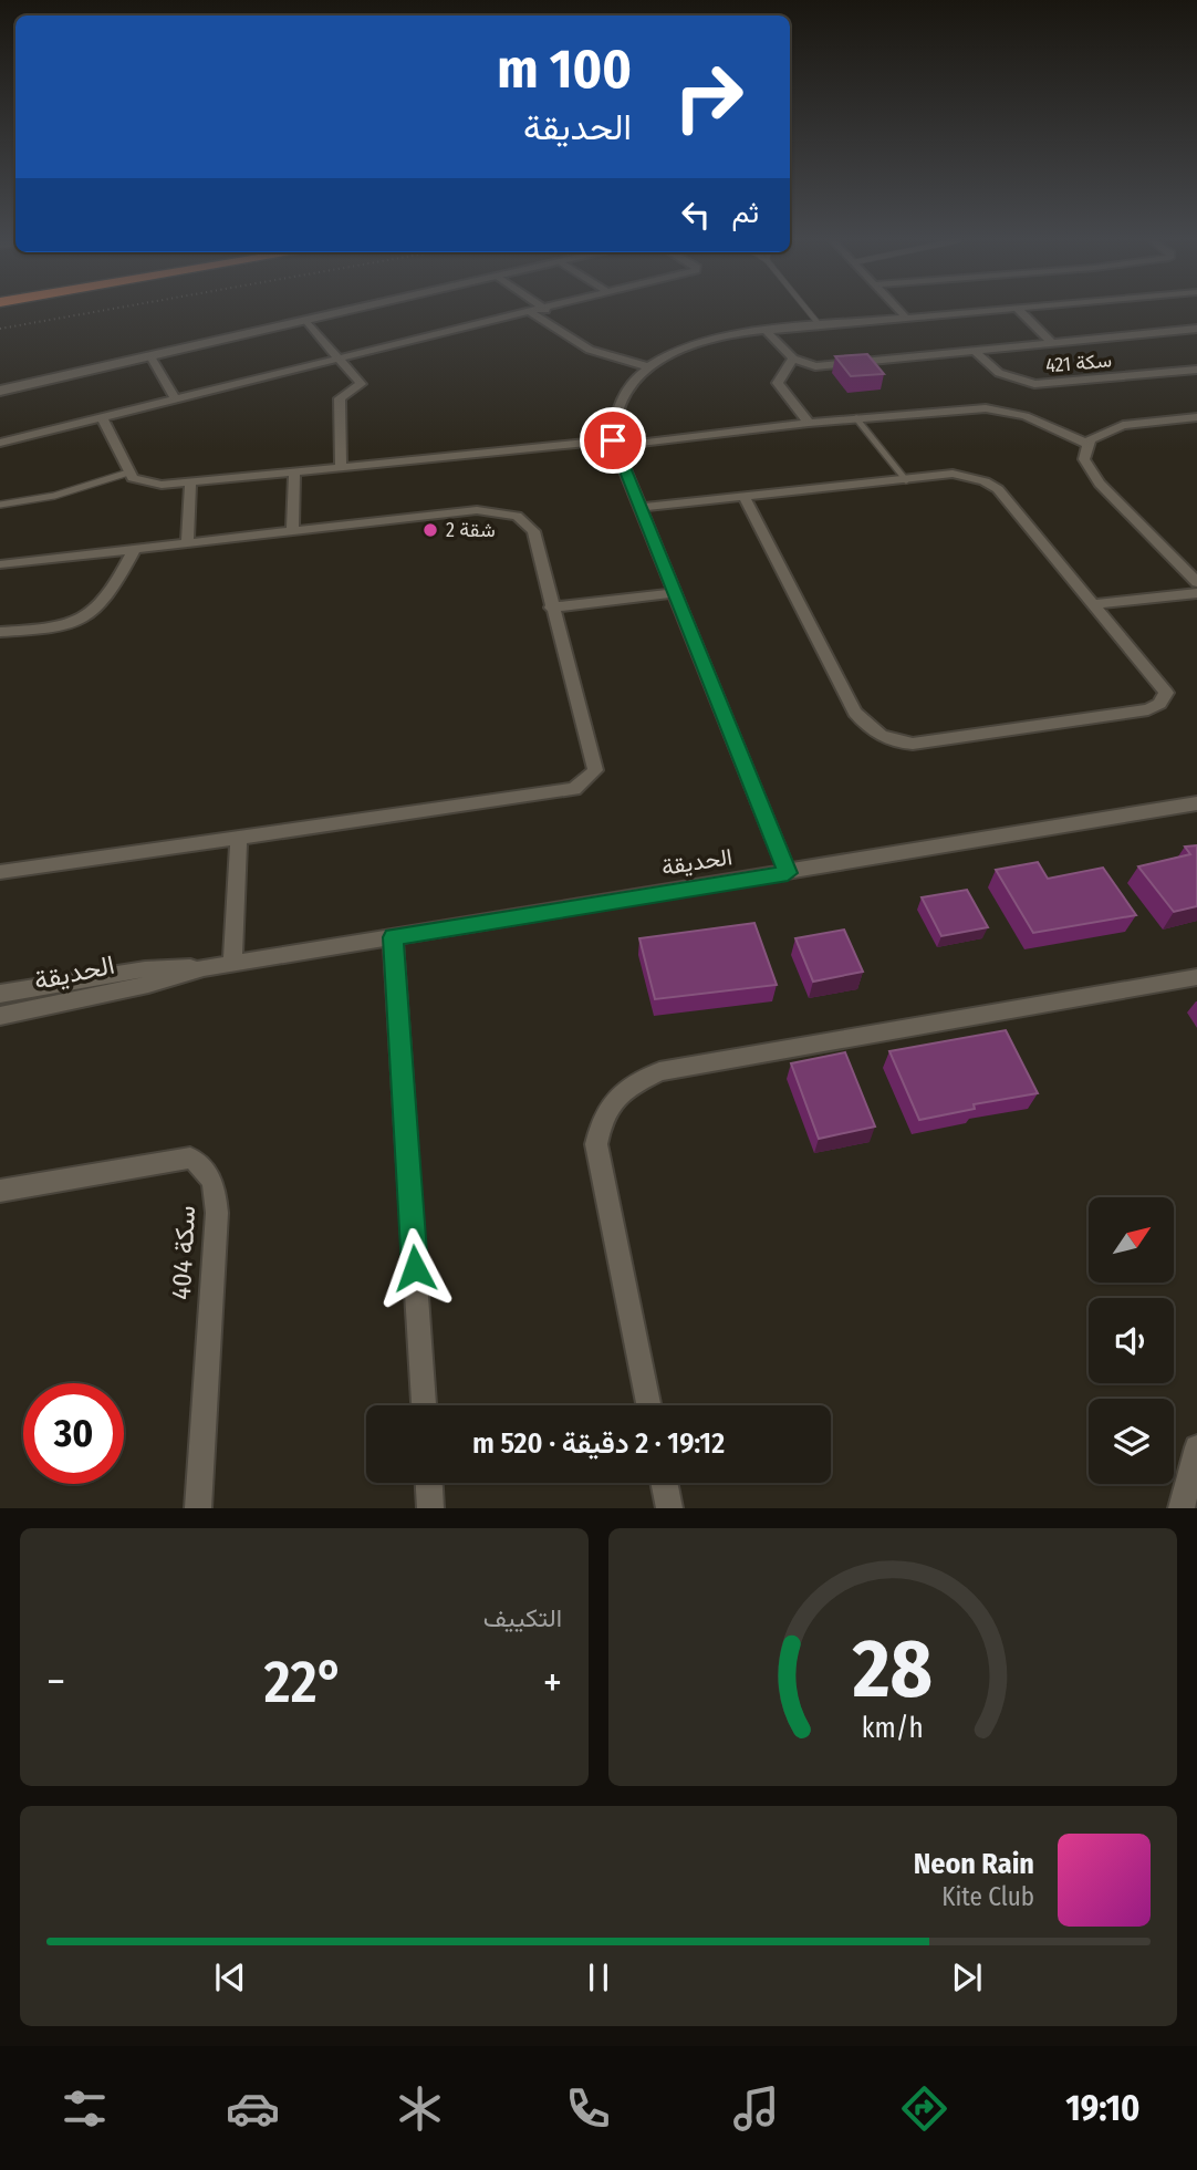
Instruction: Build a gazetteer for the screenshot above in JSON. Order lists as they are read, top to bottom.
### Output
{
  "streets": {
    "street": ["سكة 421", "الحديقة", "سكة 404"]
  },
  "places": ["شقة 2"],
  "north": "top right",
  "page": {
    "turn": ["100 m", "الحديقة"],
    "then": "ثم",
    "limit": "30",
    "trip": "19:12 · 2 دقيقة · 520 m",
    "tile": "التكييف",
    "heat": ["−", "22°", "+"],
    "song": ["Neon Rain", "Kite Club"],
    "tabs": "19:10",
    "gauge": ["28", "km/h"]
  }
}
